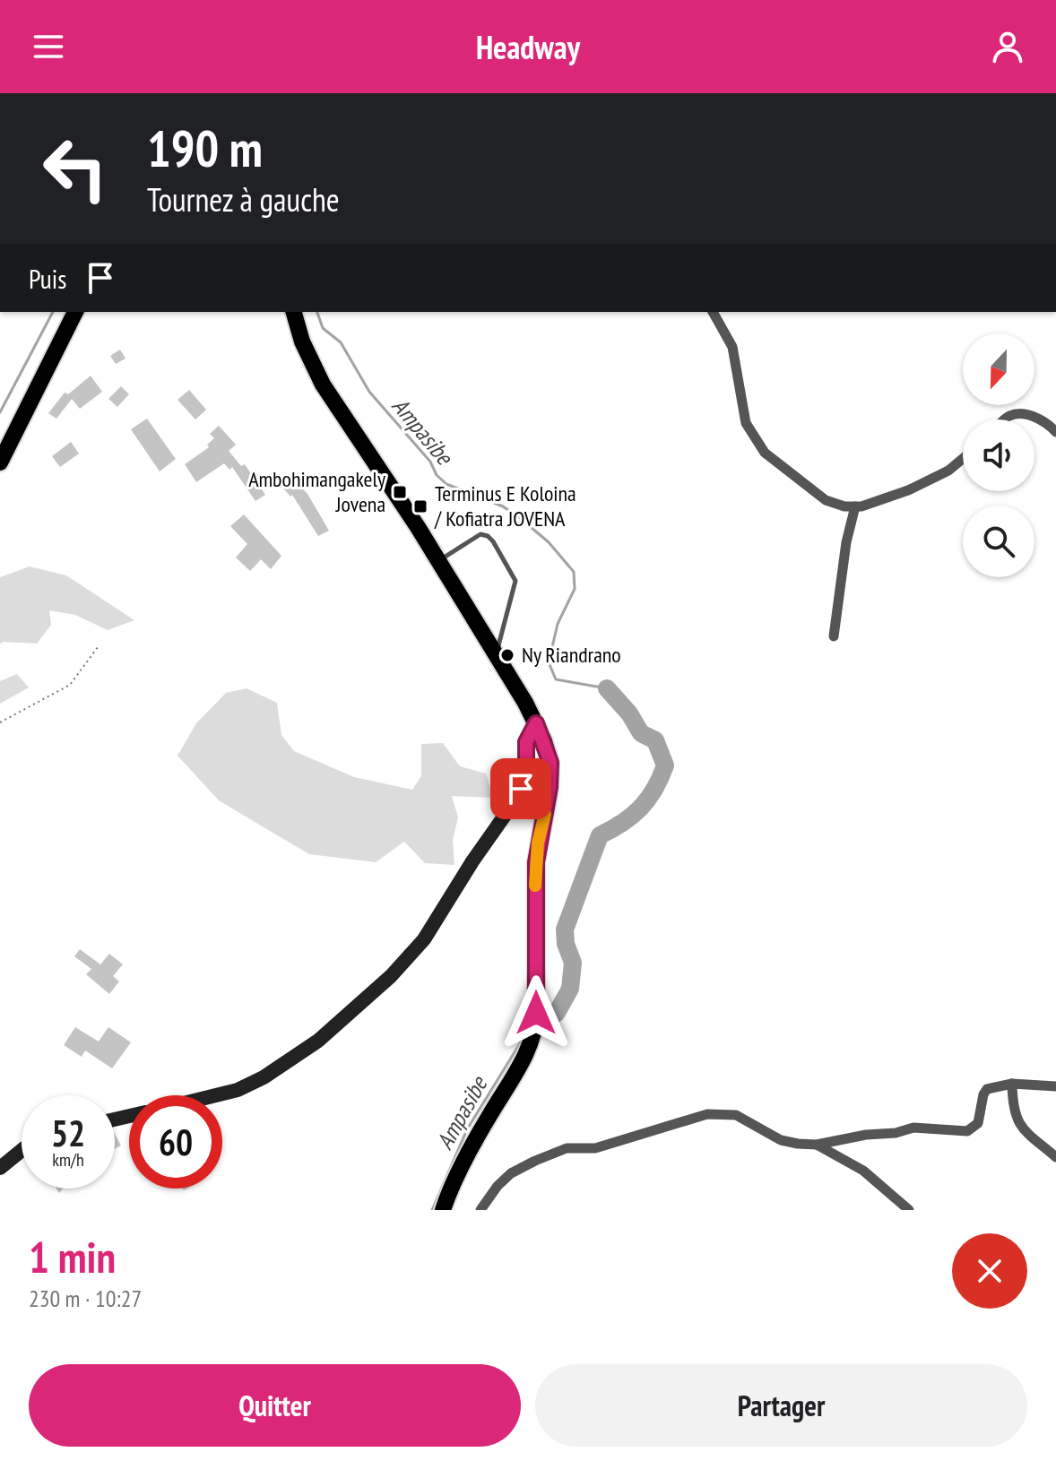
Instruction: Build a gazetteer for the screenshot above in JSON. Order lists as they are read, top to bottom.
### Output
{
  "water": ["Ampasibe"],
  "places": {
    "transit": ["Ambohimangakely Jovena", "Terminus E Koloina / Kofiatra JOVENA"],
    "other": ["Ny Riandrano"]
  },
  "north": "bottom",
  "page": {
    "header": "Headway",
    "turn": ["190 m", "Tournez à gauche"],
    "then": "Puis",
    "speed": "52 km/h",
    "limit": "60",
    "heading": ["1 min", "230 m · 10:27"],
    "buttons": ["Quitter", "Partager"]
  }
}
